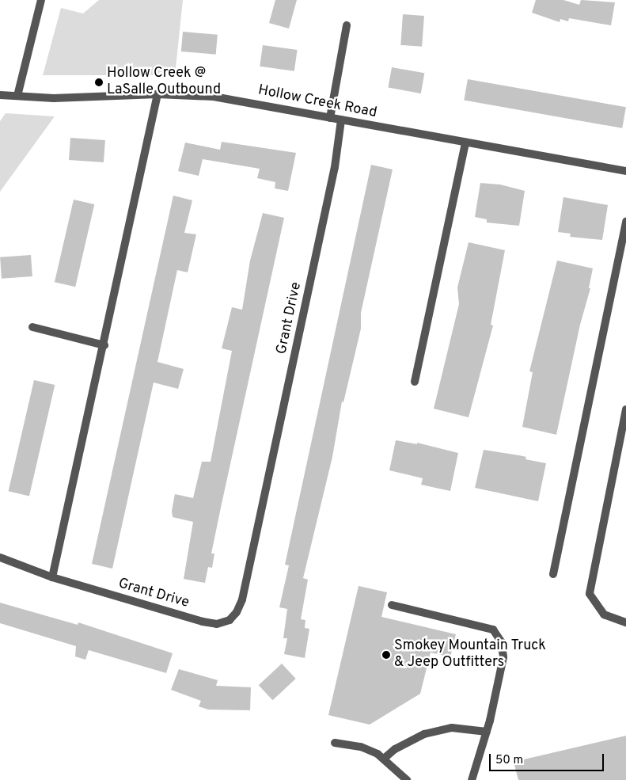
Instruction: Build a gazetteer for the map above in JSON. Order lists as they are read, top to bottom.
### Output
{
  "streets": {
    "street": ["Hollow Creek Road", "Grant Drive"]
  },
  "crossings": [
    ["Hollow Creek Road", "Grant Drive"]
  ],
  "places": ["Hollow Creek @ LaSalle Outbound", "Smokey Mountain Truck & Jeep Outfitters"],
  "scale_bar": "50 m"
}
